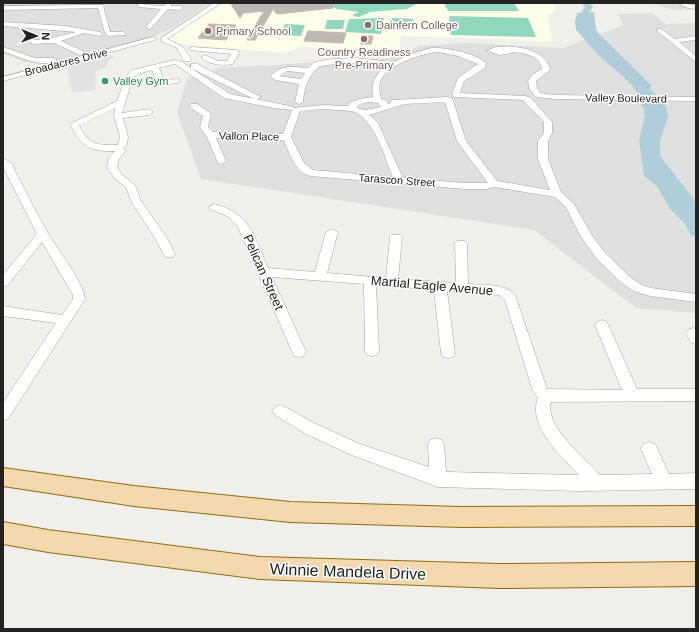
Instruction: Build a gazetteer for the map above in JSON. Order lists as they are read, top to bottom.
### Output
{
  "streets": {
    "main road": ["Winnie Mandela Drive"],
    "street": [
      "Broadacres Drive",
      "Valley Boulevard",
      "Vallon Place",
      "Tarascon Street",
      "Pelican Street",
      "Martial Eagle Avenue"
    ]
  },
  "crossings": [
    ["Vallon Place", "Tarascon Street"],
    ["Pelican Street", "Martial Eagle Avenue"]
  ],
  "places": [
    "Dainfern College",
    "Primary School",
    "Country Readiness Pre-Primary",
    "Valley Gym"
  ],
  "north": "right"
}
